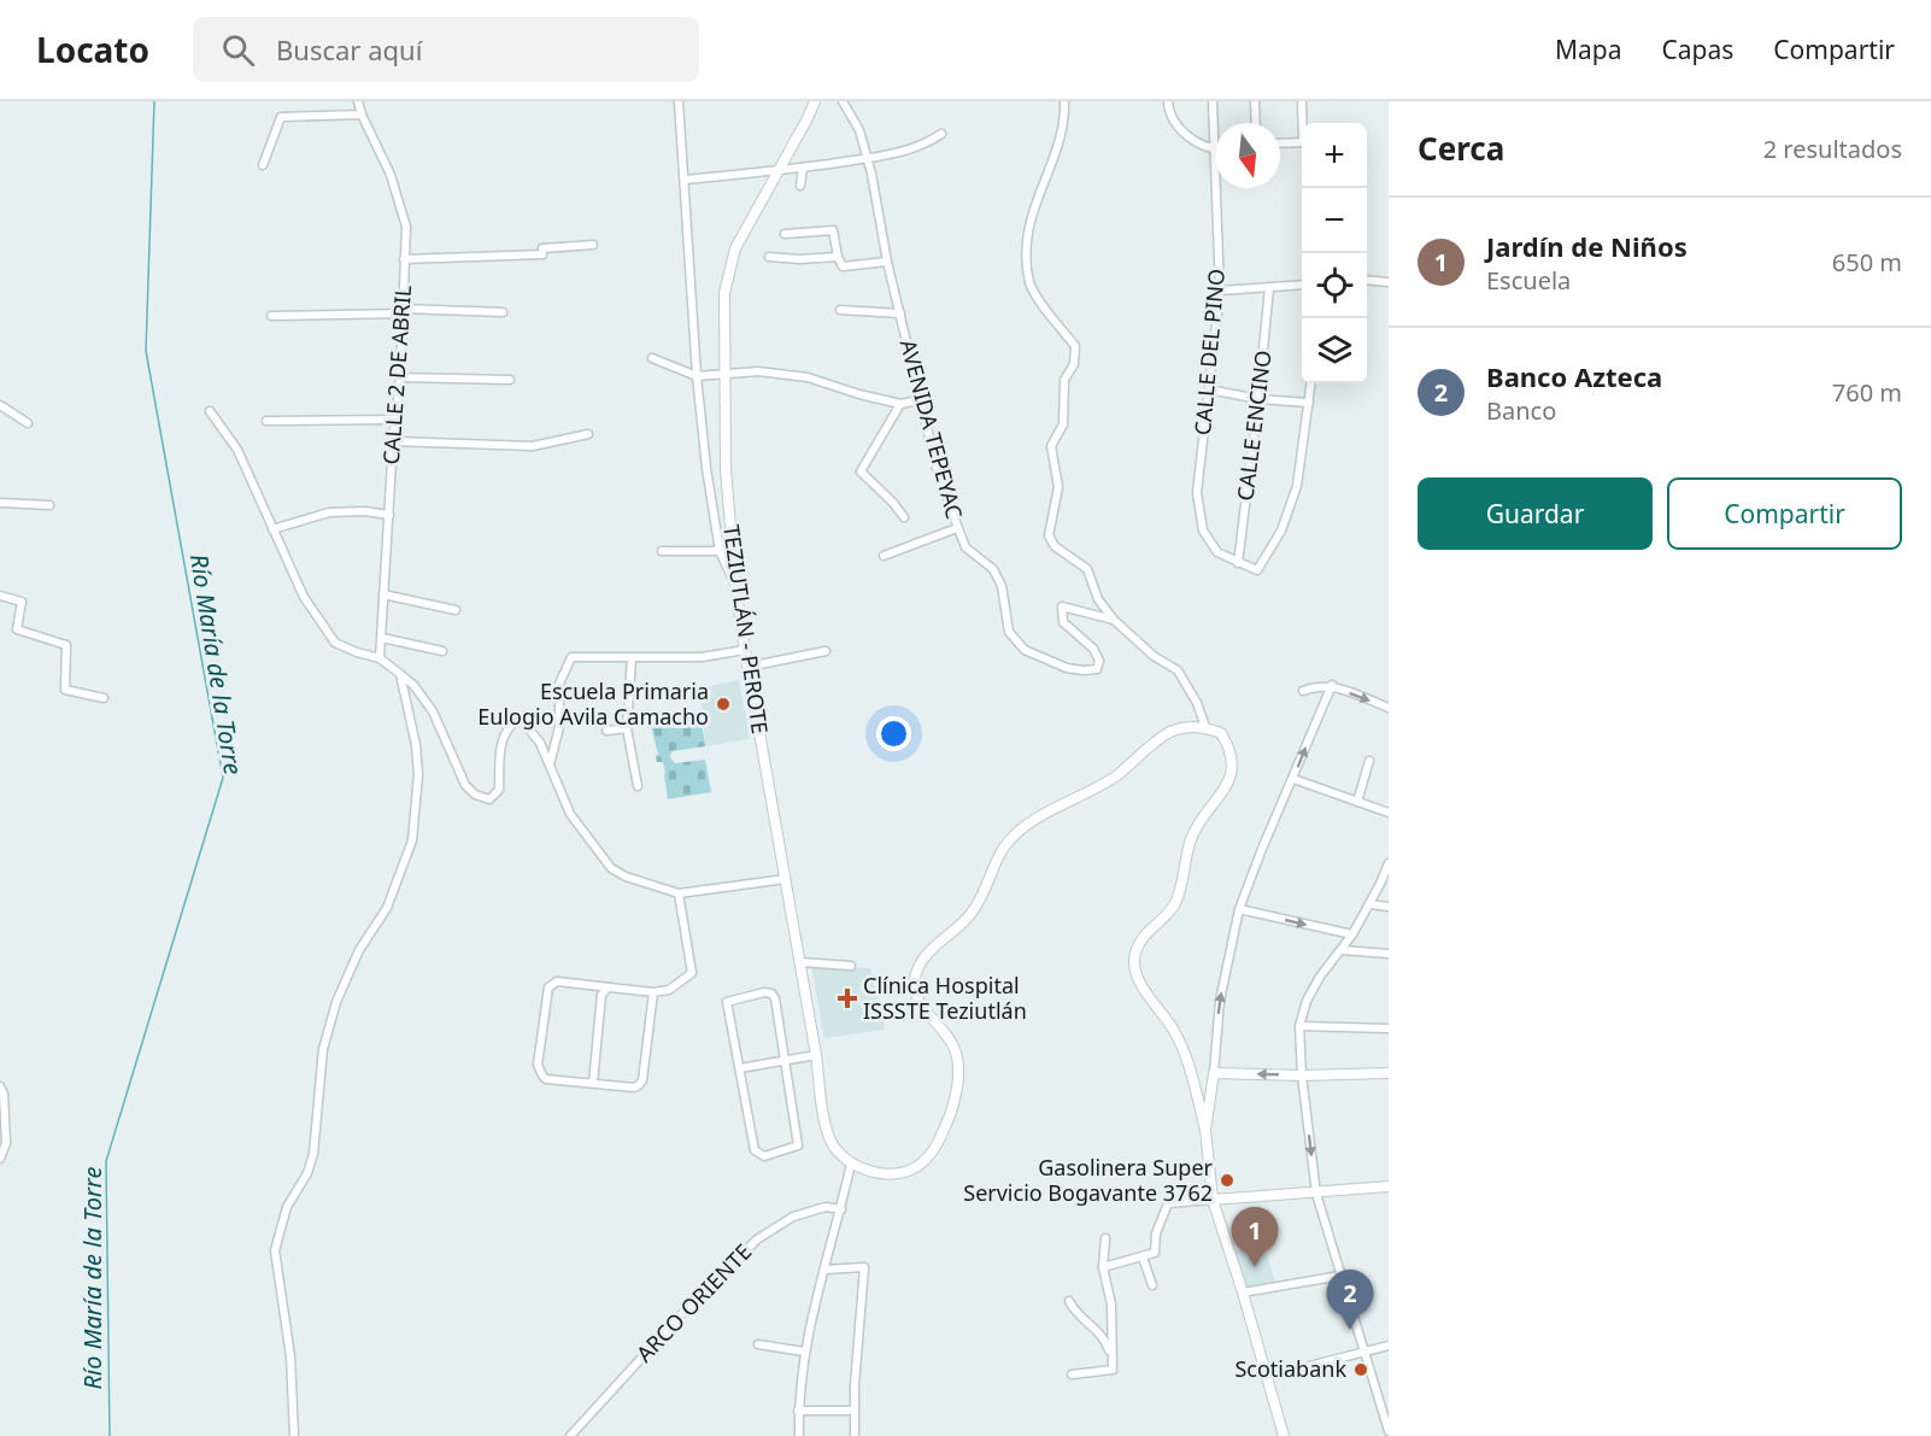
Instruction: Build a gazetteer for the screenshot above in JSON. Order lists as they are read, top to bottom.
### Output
{
  "streets": {
    "main road": ["TEZIUTLÁN - PEROTE"],
    "street": [
      "CALLE DEL PINO",
      "CALLE 2 DE ABRIL",
      "CALLE ENCINO",
      "AVENIDA TEPEYAC",
      "ARCO ORIENTE"
    ]
  },
  "crossings": [
    ["CALLE DEL PINO", "CALLE ENCINO"]
  ],
  "water": ["Río María de la Torre"],
  "places": {
    "other": ["Escuela Primaria Eulogio Avila Camacho", "Gasolinera Super Servicio Bogavante 3762", "Scotiabank"],
    "health": ["Clínica Hospital ISSSTE Teziutlán"]
  },
  "north": "bottom",
  "page": {
    "header": "Locato",
    "search": "Buscar aquí",
    "nav": ["Mapa", "Capas", "Compartir"],
    "heading": ["Cerca", "2 resultados"],
    "map_buttons": ["+", "−"],
    "list": [
      {
        "mark": "1",
        "name": "Jardín de Niños",
        "note": "Escuela",
        "value": "650 m"
      },
      {
        "mark": "2",
        "name": "Banco Azteca",
        "note": "Banco",
        "value": "760 m"
      }
    ],
    "buttons": ["Guardar", "Compartir"],
    "pins": ["1", "2"]
  }
}
